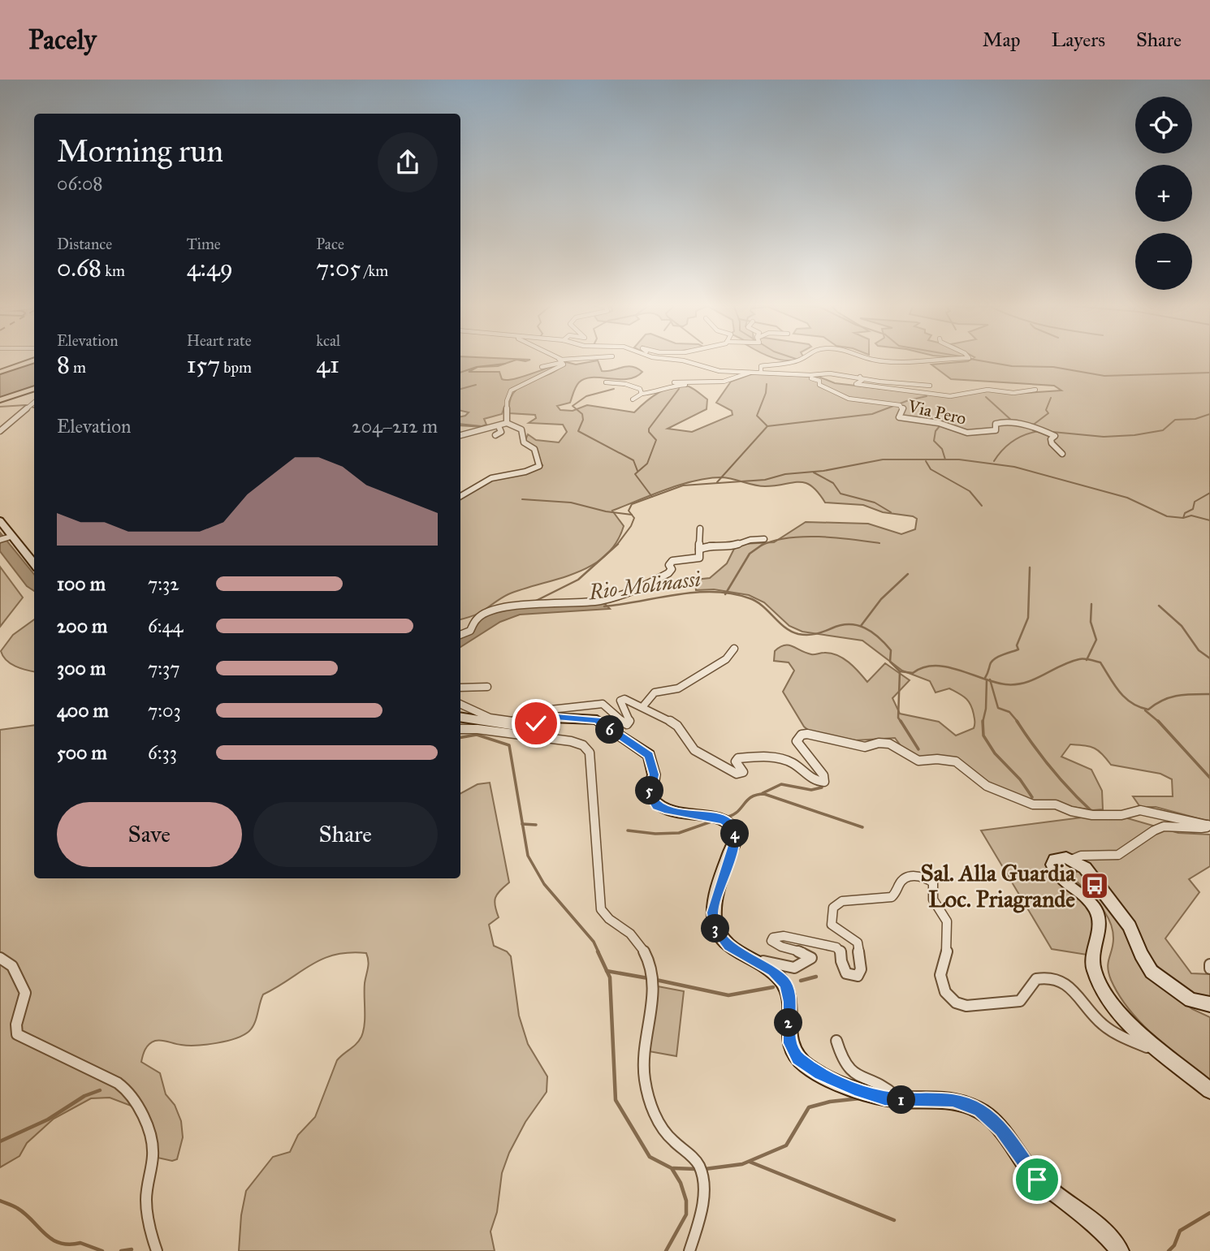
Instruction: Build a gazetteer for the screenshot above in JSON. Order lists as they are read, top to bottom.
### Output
{
  "streets": {
    "street": ["Via Pero"]
  },
  "water": ["Rio Molinassi"],
  "places": {
    "bus stop": ["Sal. Alla Guardia Loc. Priagrande"]
  },
  "page": {
    "header": "Pacely",
    "nav": ["Map", "Layers", "Share"],
    "map_buttons": ["+", "−"],
    "heading": ["Morning run", "06:08"],
    "stats": [
      ["Distance", "0.68 km"],
      ["Time", "4:49"],
      ["Pace", "7:05 /km"],
      ["Elevation", "8 m"],
      ["Heart rate", "157 bpm"],
      ["kcal", "41"]
    ],
    "chart": ["Elevation", "204–212 m"],
    "list": [
      {
        "name": "100 m",
        "note": "7:32"
      },
      {
        "name": "200 m",
        "note": "6:44"
      },
      {
        "name": "300 m",
        "note": "7:37"
      },
      {
        "name": "400 m",
        "note": "7:03"
      },
      {
        "name": "500 m",
        "note": "6:33"
      }
    ],
    "pins": [
      "6",
      "5",
      "4",
      "3",
      "2",
      "1"
    ],
    "buttons": ["Save", "Share"]
  }
}
